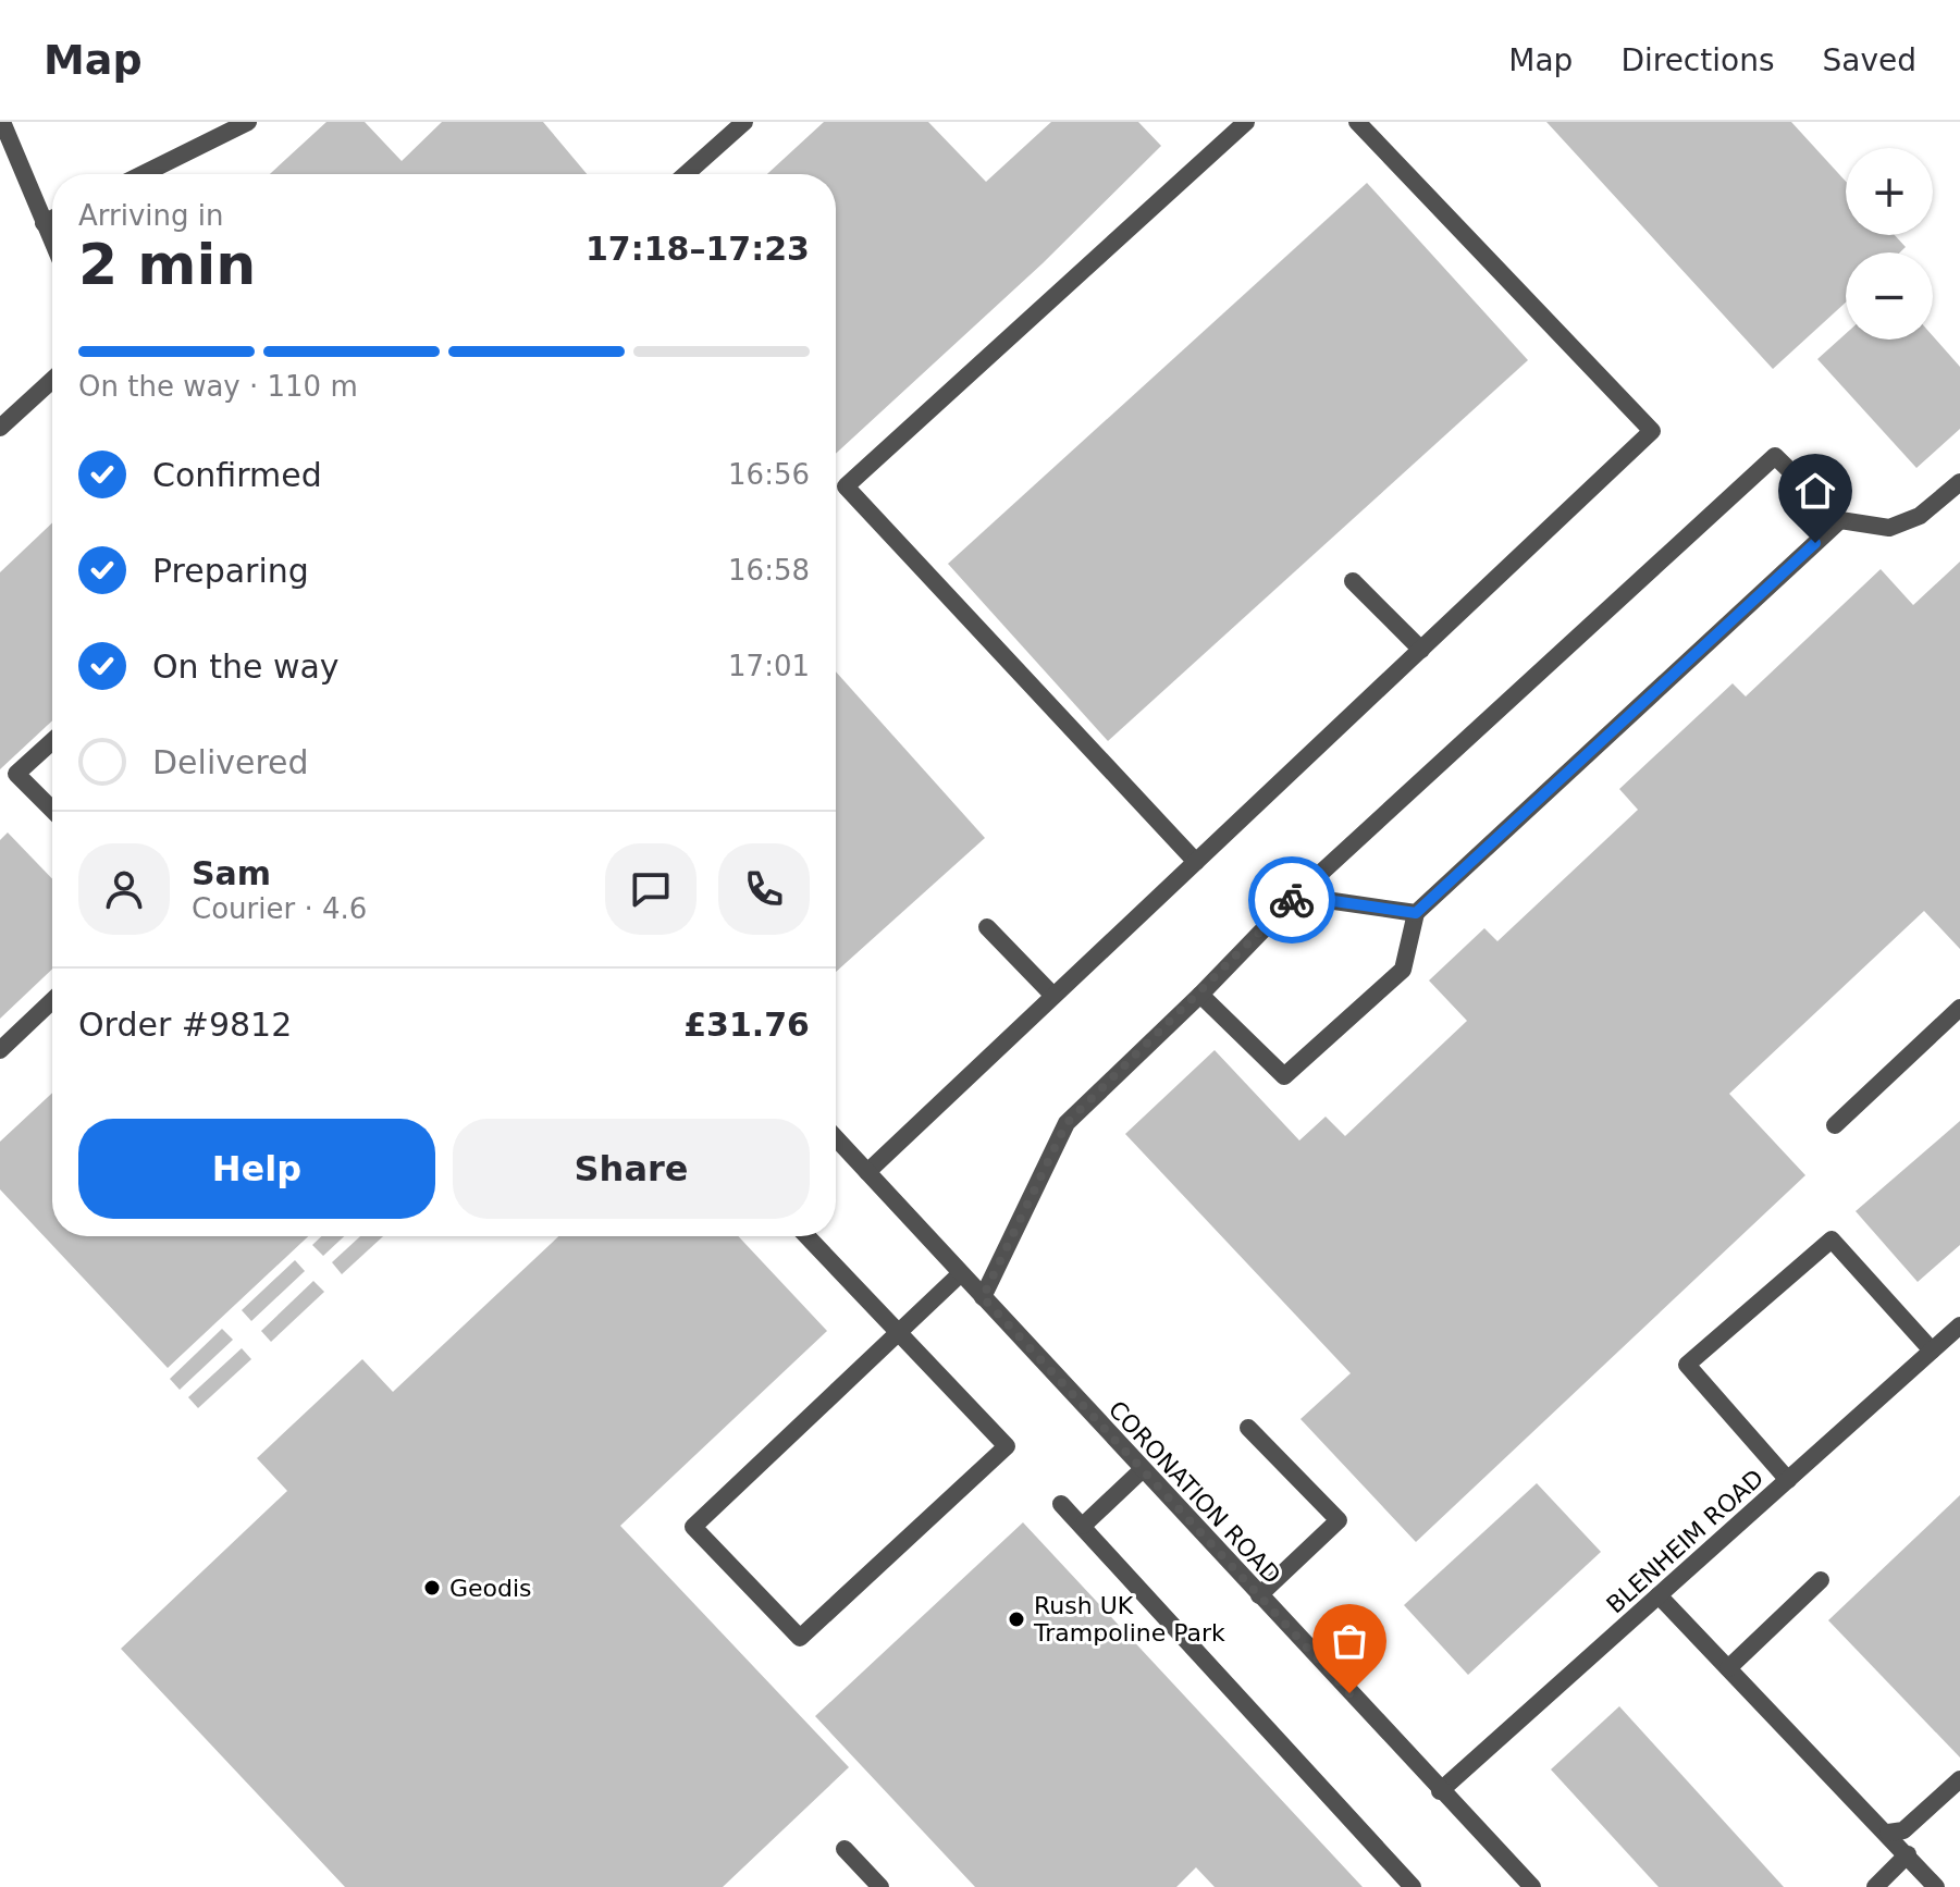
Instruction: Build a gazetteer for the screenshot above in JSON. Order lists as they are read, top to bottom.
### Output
{
  "streets": {
    "street": ["CORONATION ROAD", "BLENHEIM ROAD"]
  },
  "crossings": [
    ["CORONATION ROAD", "BLENHEIM ROAD"]
  ],
  "places": ["Geodis", "Rush UK Trampoline Park"],
  "page": {
    "header": "Map",
    "nav": ["Map", "Directions", "Saved"],
    "map_buttons": ["+", "−"],
    "heading": ["2 min", "Arriving in", "17:18–17:23"],
    "panel": [
      "Sam",
      "Courier · 4.6",
      "Order #9812",
      "£31.76"
    ],
    "bar": "On the way · 110 m",
    "list": [
      ["Confirmed", "16:56"],
      ["Preparing", "16:58"],
      ["On the way", "17:01"],
      "Delivered"
    ],
    "buttons": ["Help", "Share"]
  }
}
